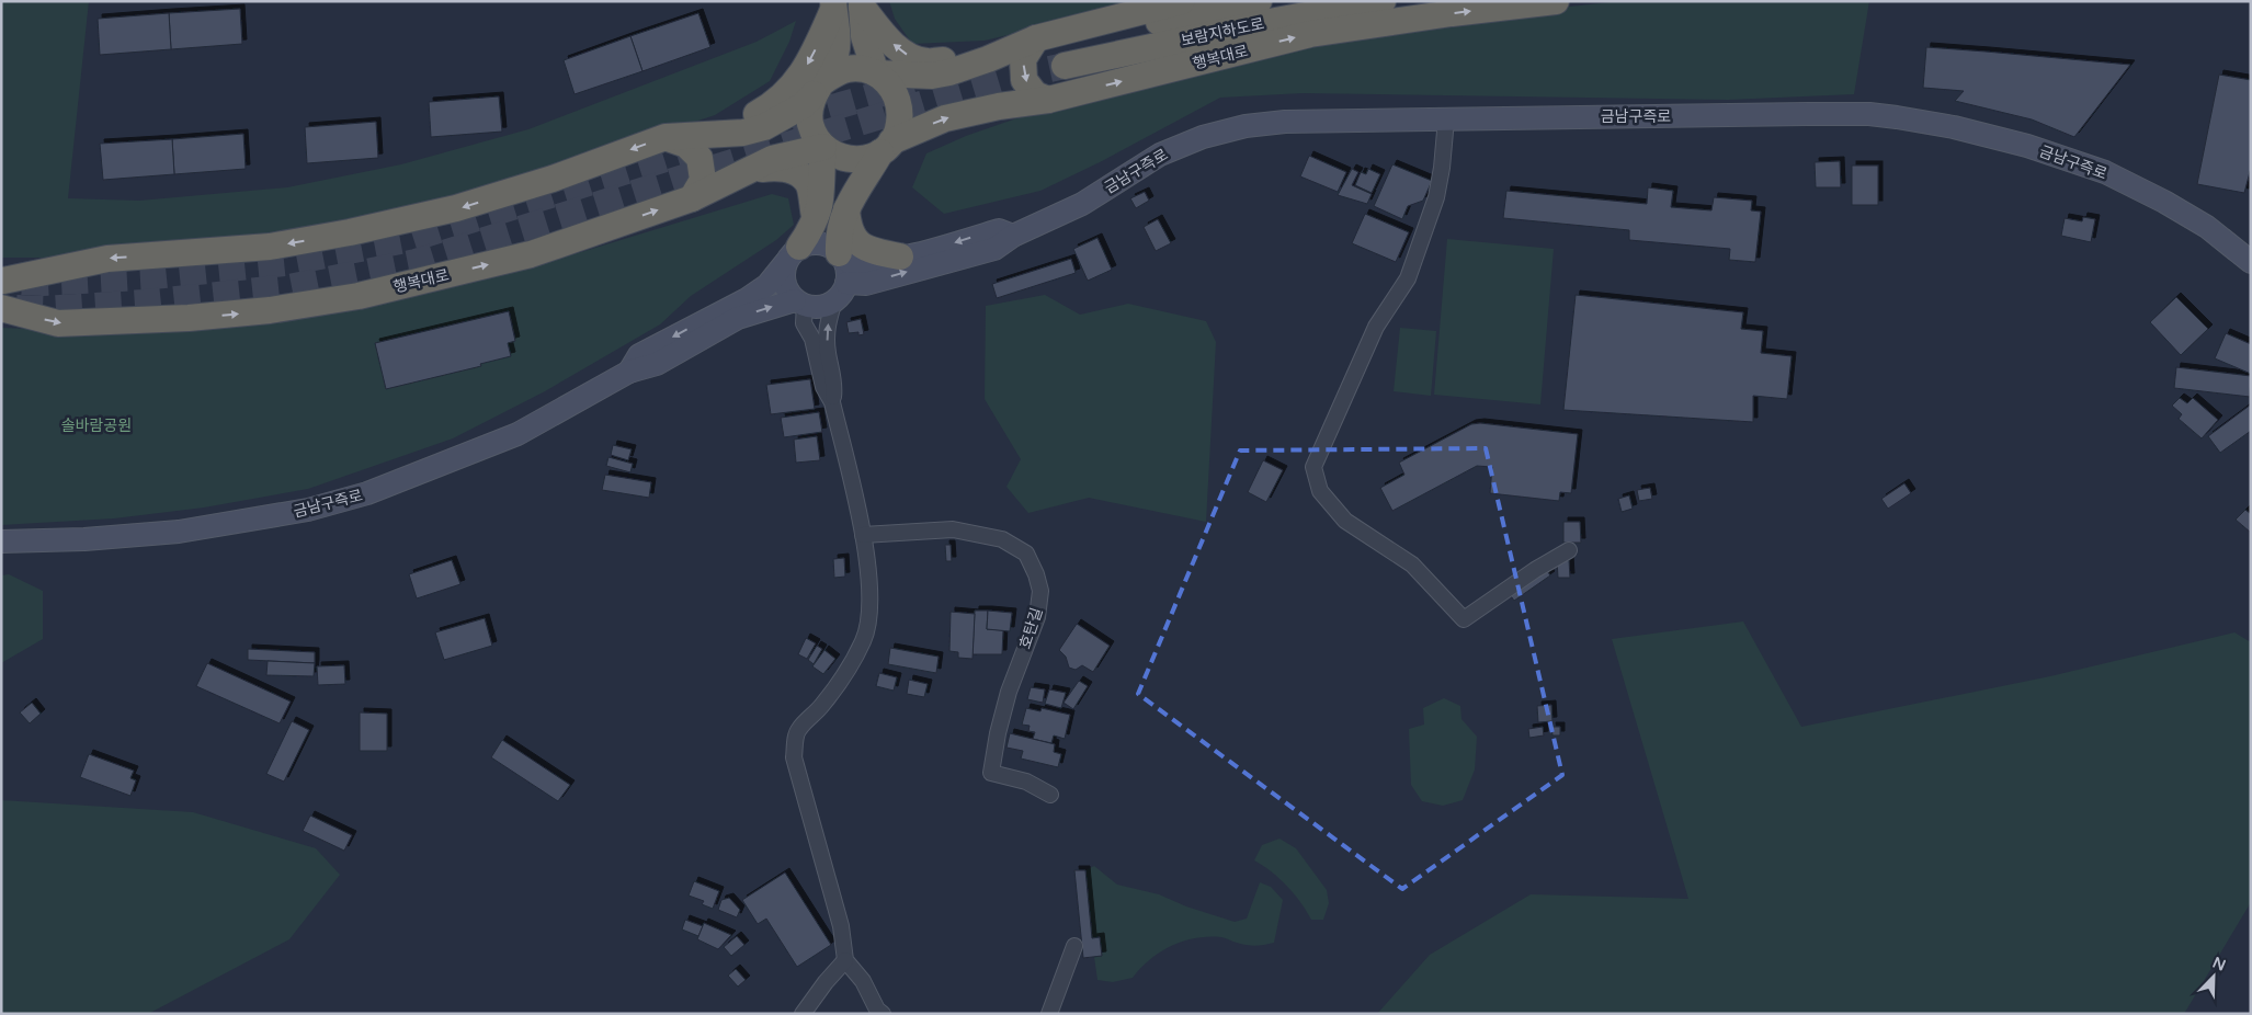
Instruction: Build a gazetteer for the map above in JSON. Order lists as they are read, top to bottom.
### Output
{
  "streets": {
    "highway": ["보람지하도로", "행복대로"],
    "main road": ["금남구즉로"],
    "street": ["호탄길"]
  },
  "parks": ["솔바람공원"],
  "north": "top right"
}
